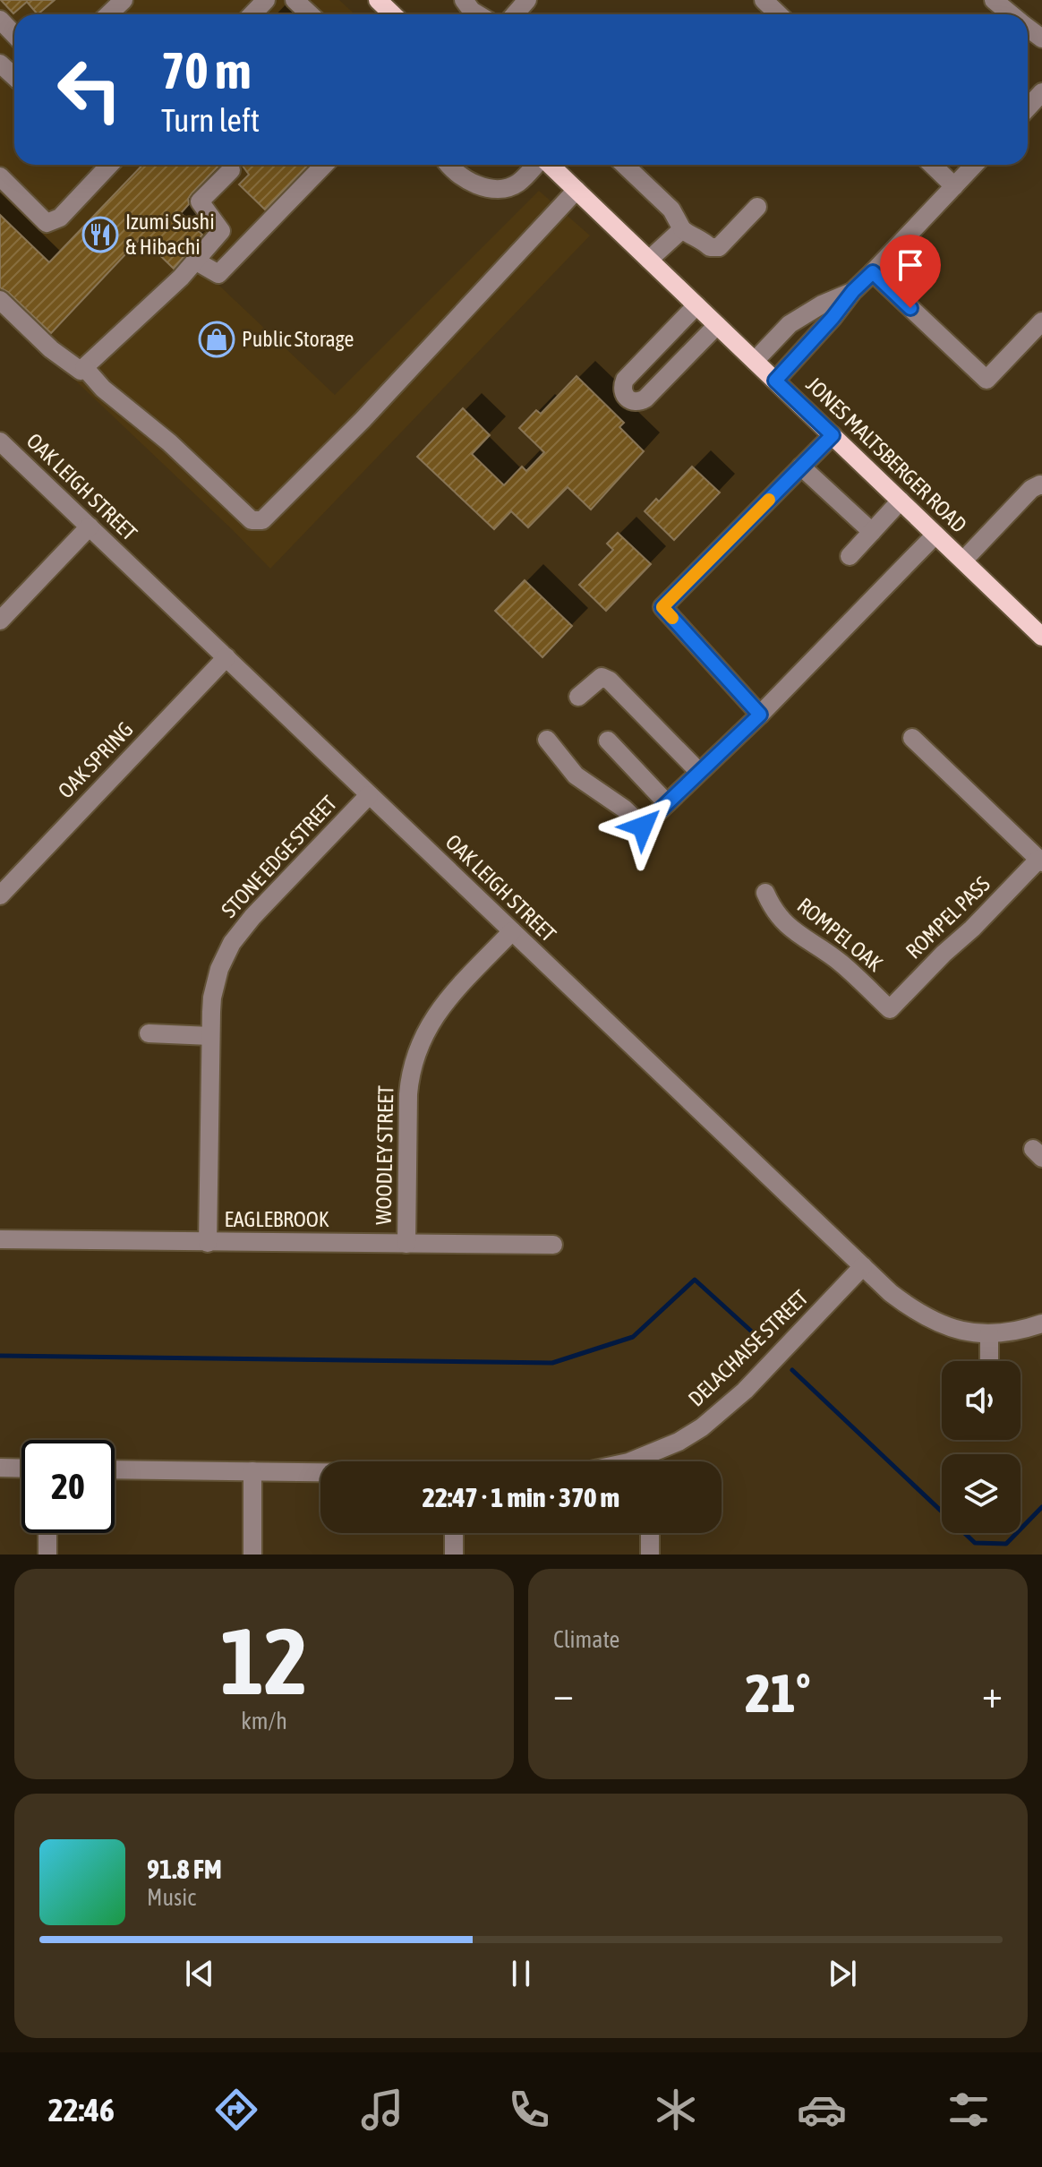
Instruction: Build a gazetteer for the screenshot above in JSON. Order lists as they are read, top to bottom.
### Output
{
  "streets": {
    "main road": ["JONES MALTSBERGER ROAD"],
    "street": [
      "OAK LEIGH STREET",
      "OAK SPRING",
      "STONE EDGE STREET",
      "ROMPEL PASS",
      "ROMPEL OAK",
      "WOODLEY STREET",
      "EAGLEBROOK",
      "DELACHAISE STREET"
    ]
  },
  "crossings": [
    ["OAK LEIGH STREET", "OAK SPRING"],
    ["OAK LEIGH STREET", "STONE EDGE STREET"],
    ["OAK LEIGH STREET", "WOODLEY STREET"],
    ["OAK LEIGH STREET", "DELACHAISE STREET"],
    ["STONE EDGE STREET", "EAGLEBROOK"],
    ["ROMPEL PASS", "ROMPEL OAK"],
    ["WOODLEY STREET", "EAGLEBROOK"]
  ],
  "places": {
    "restaurant": ["Izumi Sushi & Hibachi"],
    "shop": ["Public Storage"]
  },
  "page": {
    "turn": ["70 m", "Turn left"],
    "limit": "20",
    "trip": "22:47 · 1 min · 370 m",
    "tile": [
      ["12", "km/h"],
      "Climate"
    ],
    "heat": ["−", "21°", "+"],
    "song": ["91.8 FM", "Music"],
    "tabs": "22:46"
  }
}
